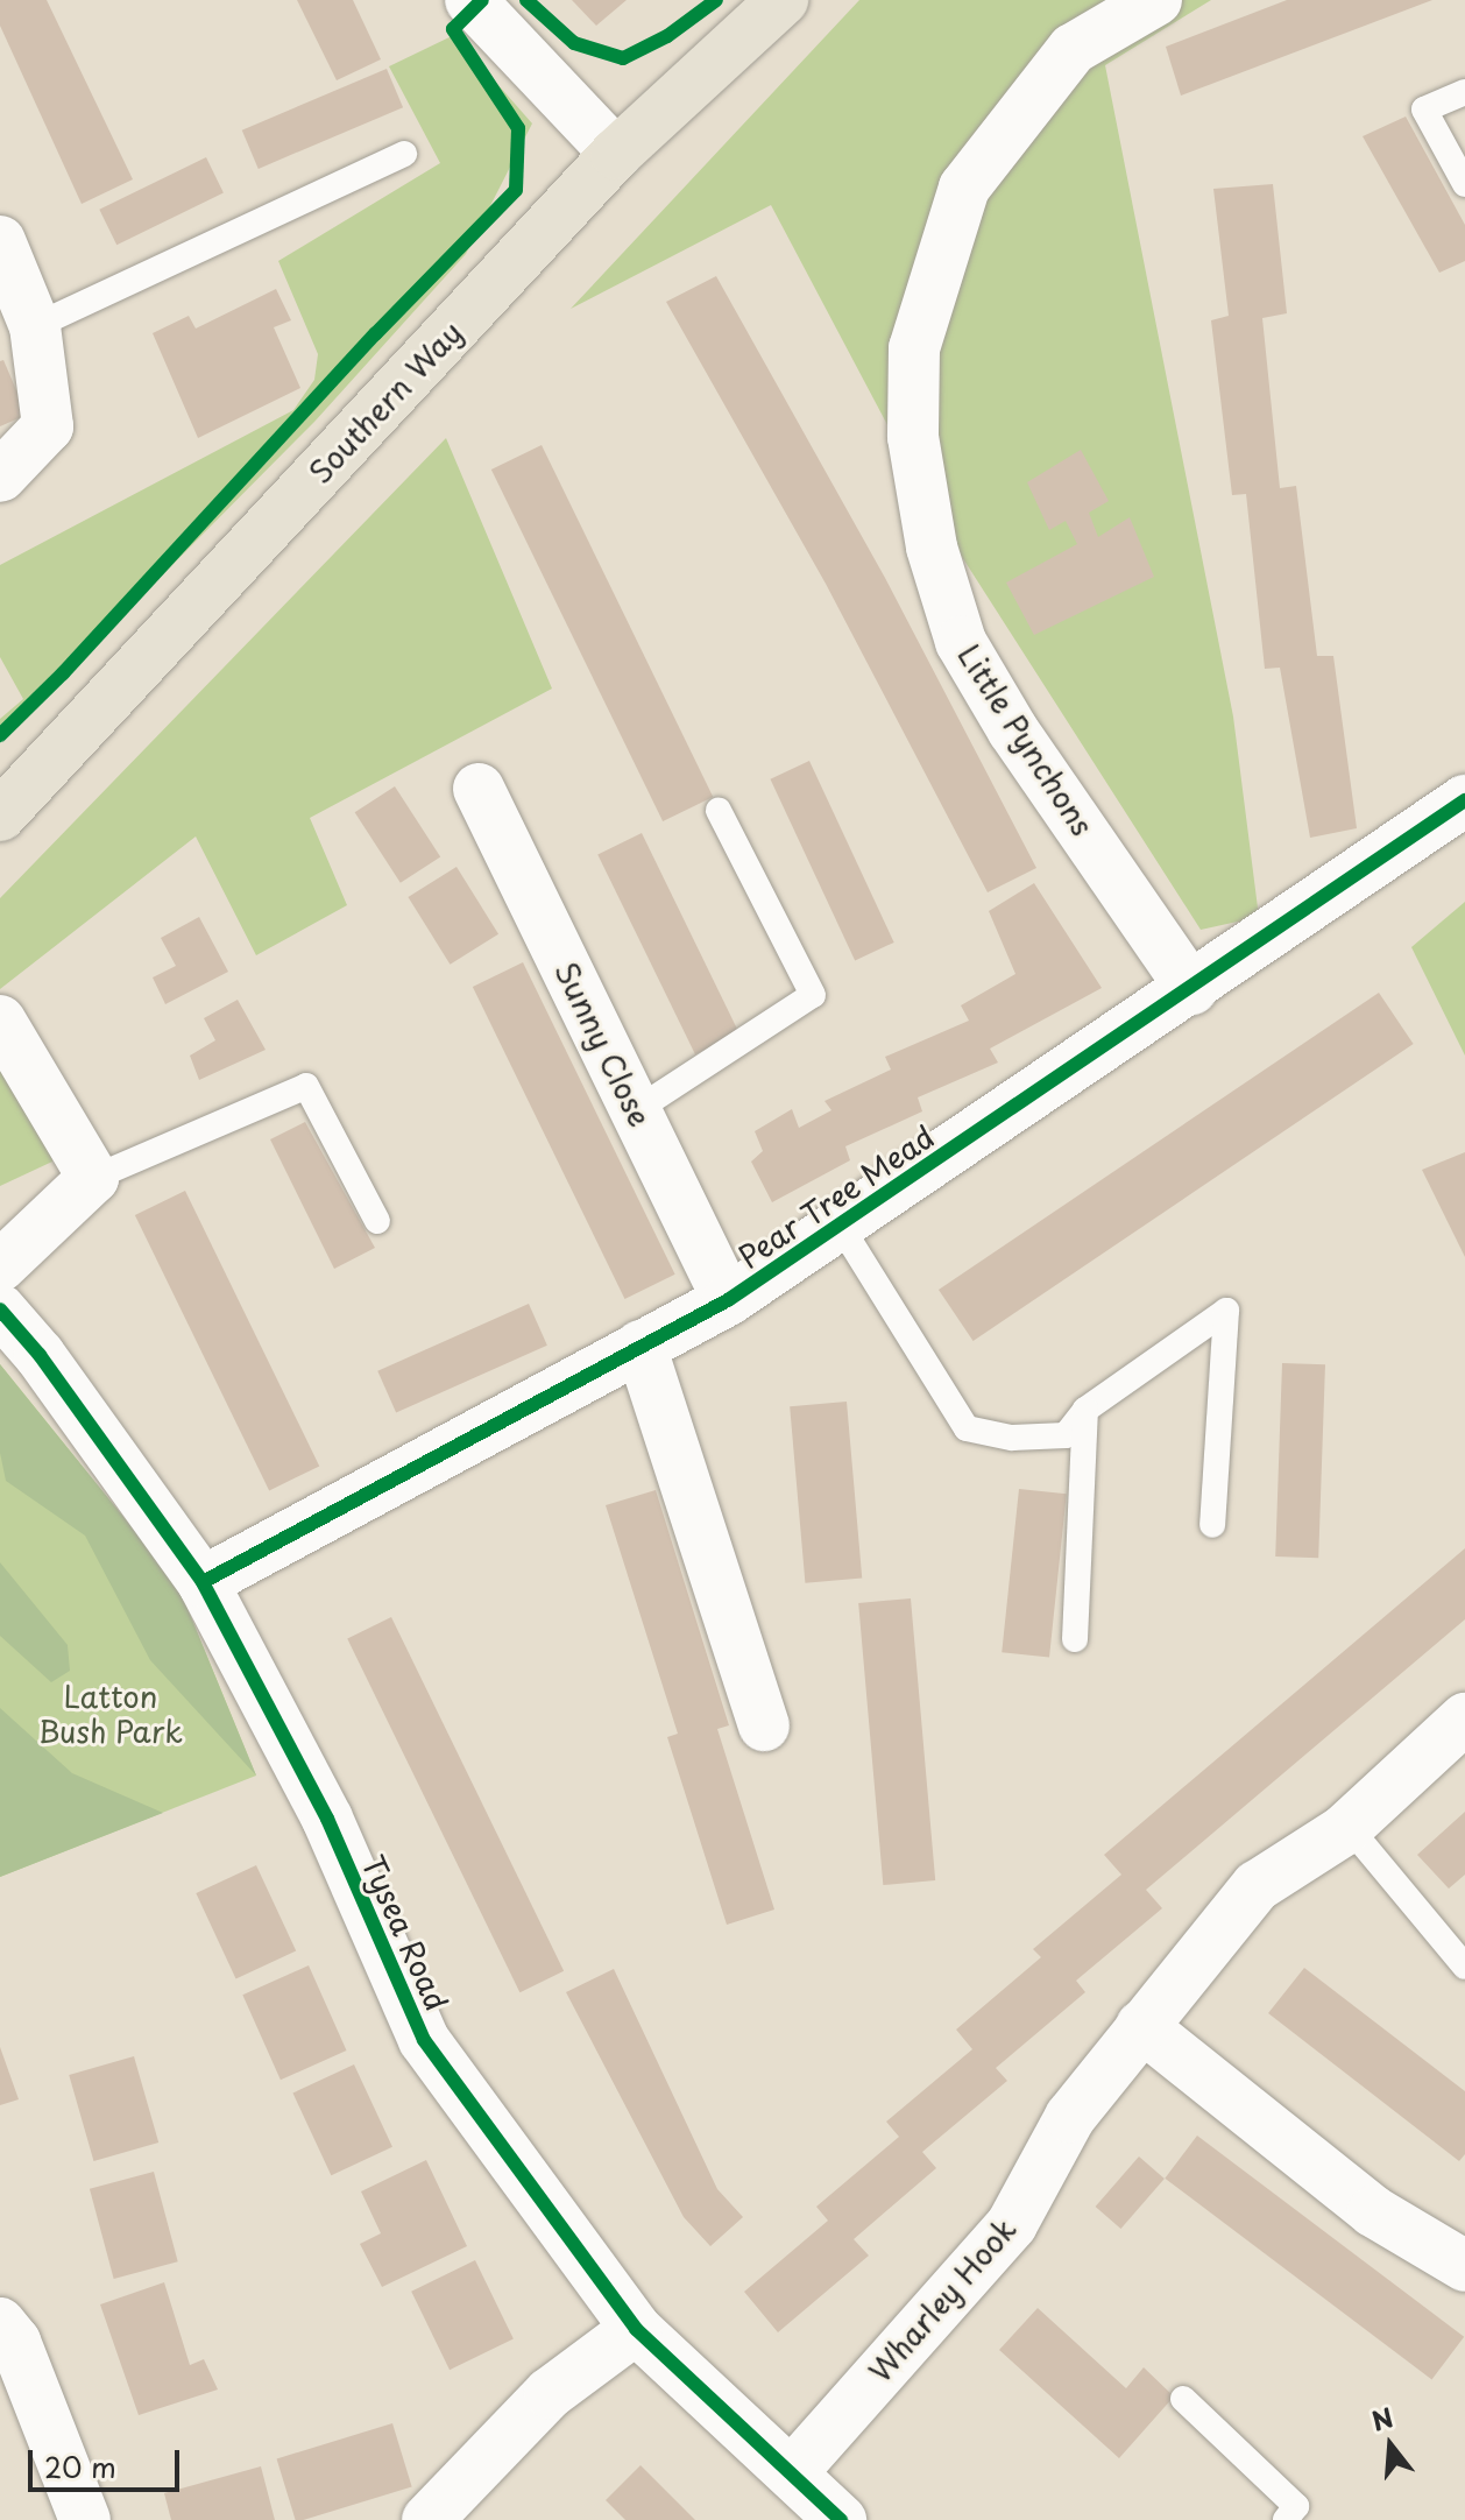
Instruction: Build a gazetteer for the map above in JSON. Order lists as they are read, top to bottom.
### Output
{
  "streets": {
    "main road": ["Southern Way"],
    "street": [
      "Little Pynchons",
      "Sunny Close",
      "Pear Tree Mead",
      "Tysea Road",
      "Wharley Hook"
    ]
  },
  "crossings": [
    ["Little Pynchons", "Pear Tree Mead"],
    ["Sunny Close", "Pear Tree Mead"],
    ["Pear Tree Mead", "Tysea Road"],
    ["Tysea Road", "Wharley Hook"]
  ],
  "parks": ["Latton Bush Park"],
  "scale_bar": "20 m",
  "north": "top"
}
